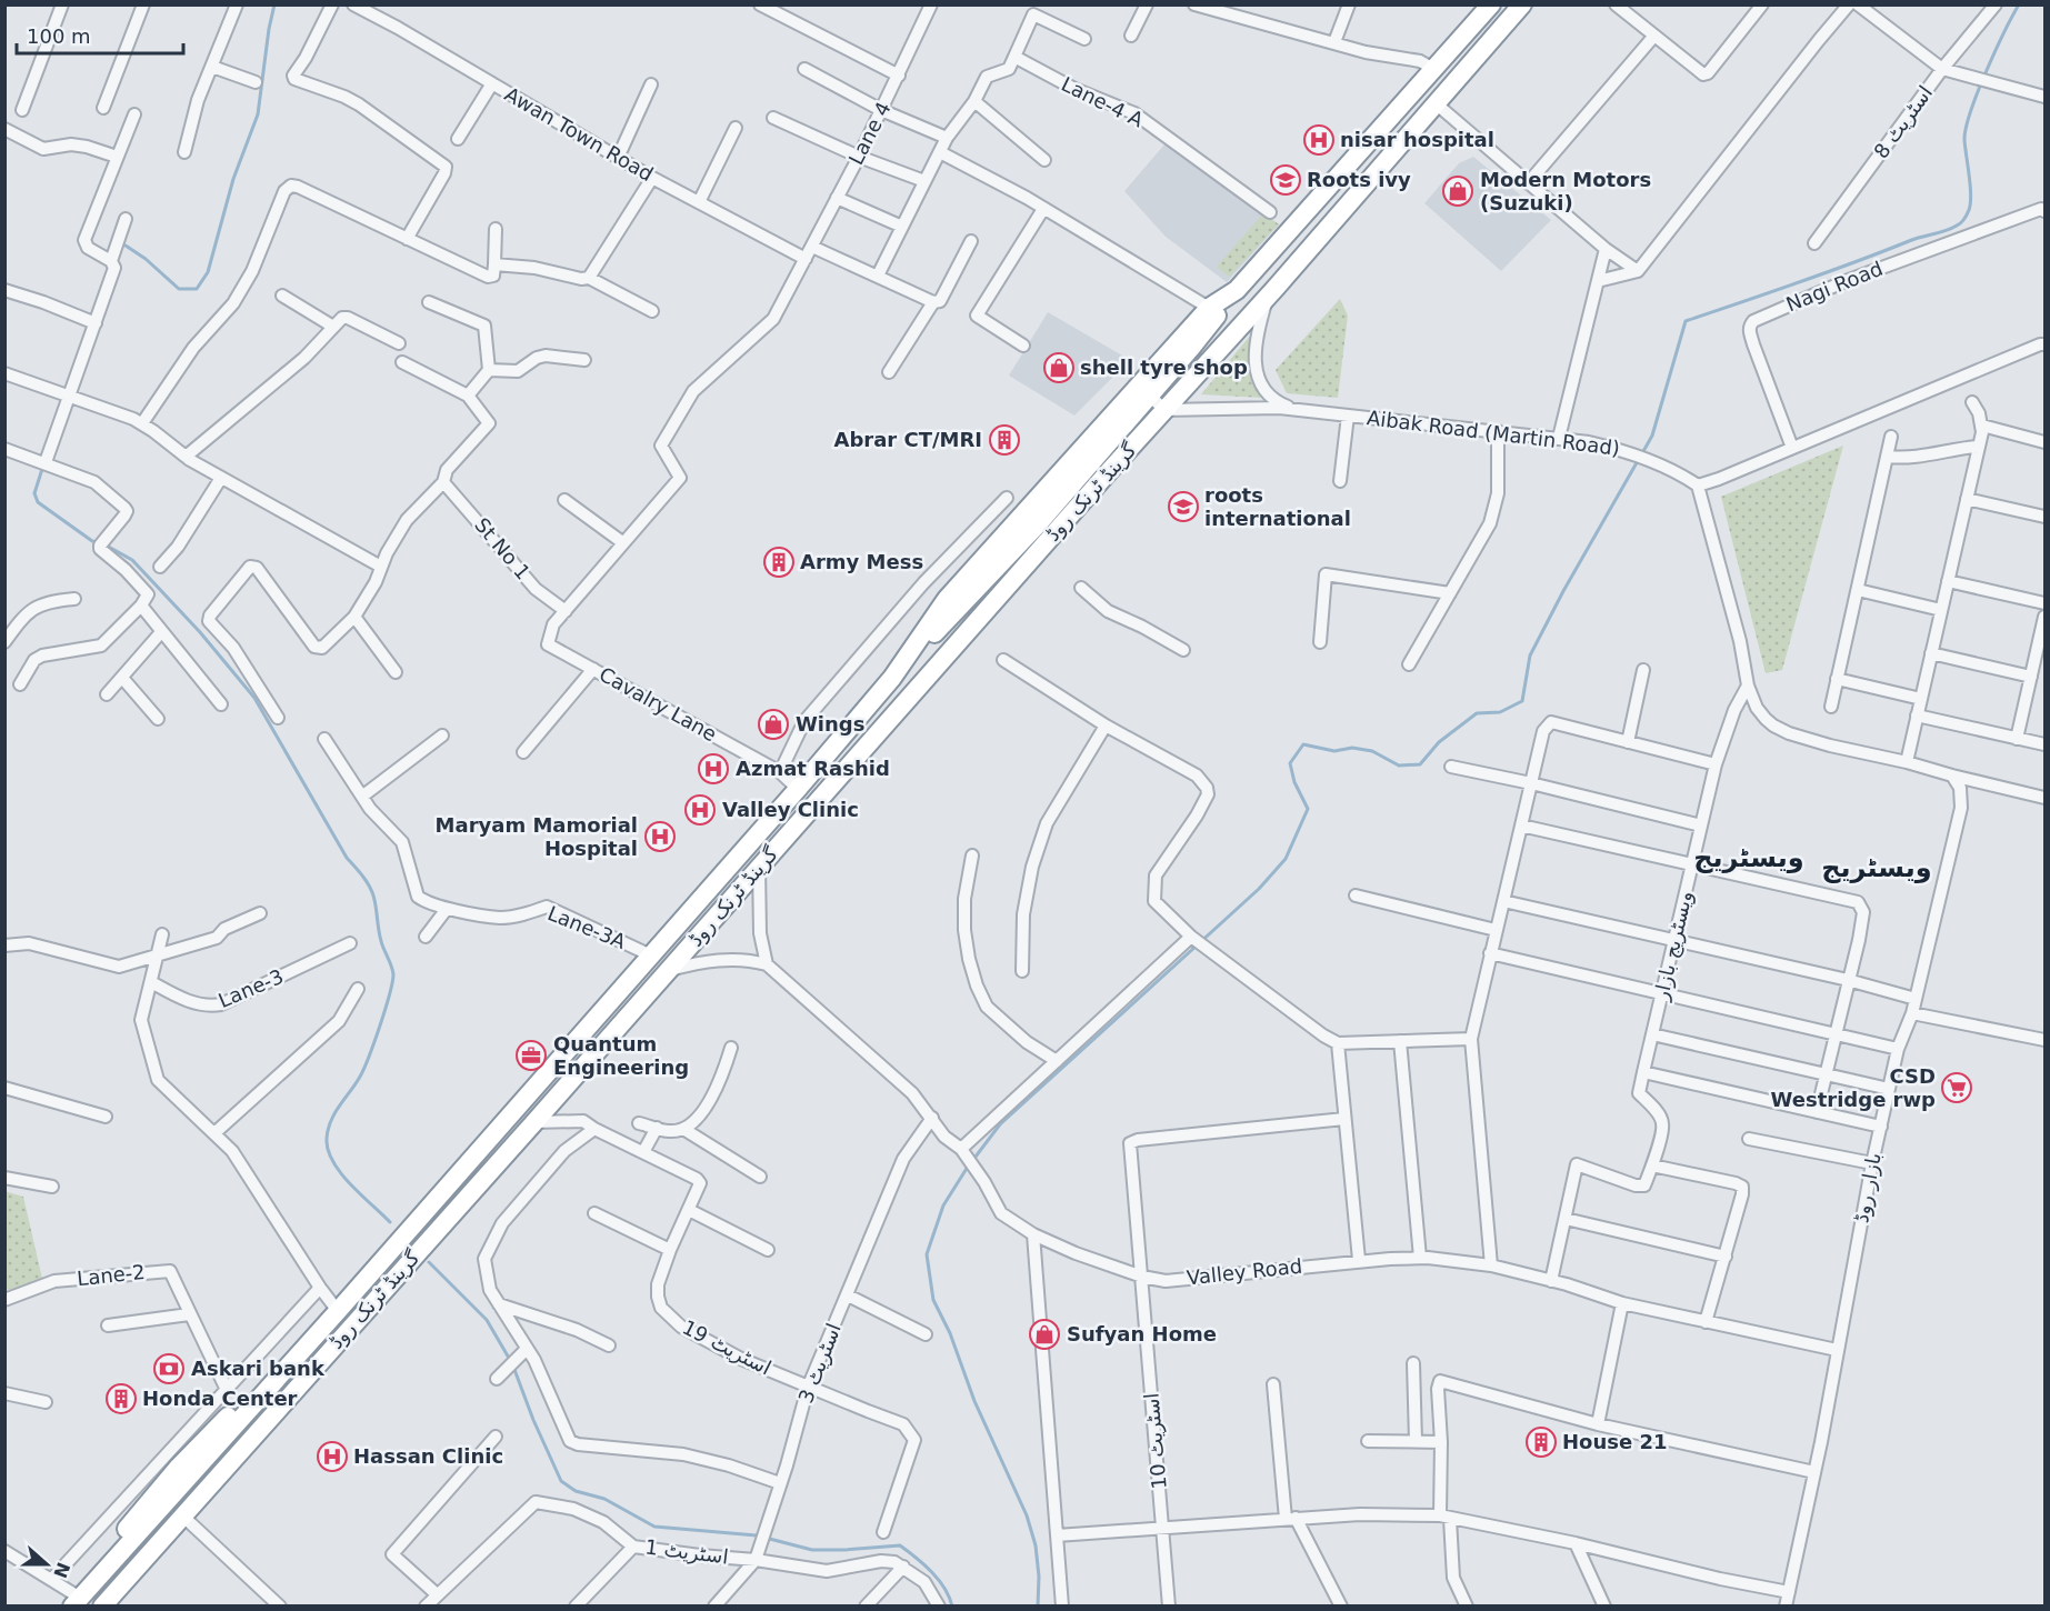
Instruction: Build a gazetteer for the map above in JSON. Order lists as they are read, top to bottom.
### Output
{
  "streets": {
    "highway": ["گرینڈ ٹرنک روڈ"],
    "street": [
      "Lane-4 A",
      "اسٹریٹ 8",
      "Lane 4",
      "Awan Town Road",
      "Nagi Road",
      "Aibak Road (Martin Road)",
      "St No 1",
      "Cavalry Lane",
      "Lane-3A",
      "ویسٹریج بازار",
      "Lane-3",
      "بازار روڈ",
      "Valley Road",
      "Lane-2",
      "اسٹریٹ 19",
      "اسٹریٹ 3",
      "اسٹریٹ 10",
      "اسٹریٹ 1"
    ]
  },
  "crossings": [
    ["Lane 4", "Awan Town Road"],
    ["Aibak Road (Martin Road)", "گرینڈ ٹرنک روڈ"],
    ["گرینڈ ٹرنک روڈ", "Cavalry Lane"],
    ["گرینڈ ٹرنک روڈ", "Lane-3A"],
    ["گرینڈ ٹرنک روڈ", "اسٹریٹ 19"],
    ["St No 1", "Cavalry Lane"],
    ["بازار روڈ", "Valley Road"],
    ["Valley Road", "اسٹریٹ 3"],
    ["Valley Road", "اسٹریٹ 10"],
    ["اسٹریٹ 19", "اسٹریٹ 3"],
    ["اسٹریٹ 3", "اسٹریٹ 1"]
  ],
  "districts": ["ویسٹریج", "ویسٹریج"],
  "places": {
    "hospital": [
      "nisar hospital",
      "Azmat Rashid",
      "Valley Clinic",
      "Maryam Mamorial Hospital",
      "Hassan Clinic"
    ],
    "school or university": ["Roots ivy", "roots international"],
    "shop": [
      "Modern Motors (Suzuki)",
      "shell tyre shop",
      "Wings",
      "Sufyan Home"
    ],
    "building": [
      "Abrar CT/MRI",
      "Army Mess",
      "Honda Center",
      "House 21"
    ],
    "office": ["Quantum Engineering"],
    "supermarket": ["CSD Westridge rwp"],
    "bank": ["Askari bank"]
  },
  "scale_bar": "100 m",
  "north": "right"
}
